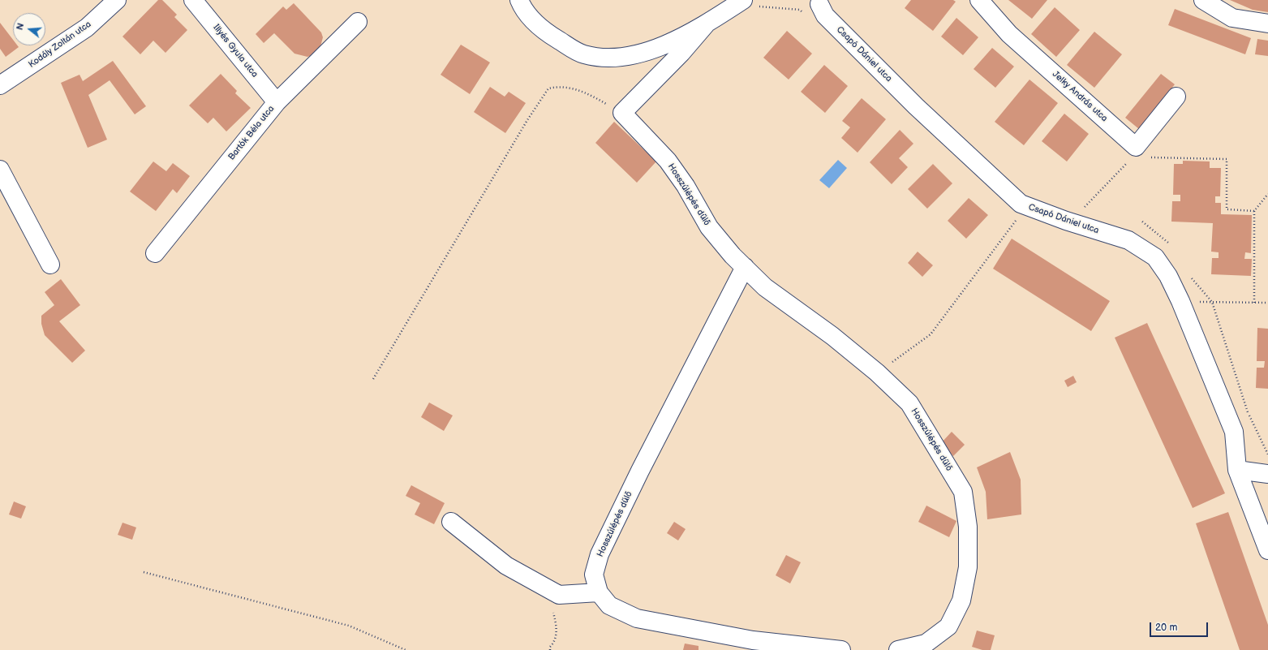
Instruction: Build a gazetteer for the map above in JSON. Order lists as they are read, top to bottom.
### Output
{
  "streets": {
    "street": [
      "Kodály Zoltán utca",
      "Illyés Gyula utca",
      "Csapó Dániel utca",
      "Jelky András utca",
      "Bartók Béla utca",
      "Hosszúlépés dűlő"
    ]
  },
  "crossings": [
    ["Illyés Gyula utca", "Bartók Béla utca"]
  ],
  "scale_bar": "20 m",
  "north": "left"
}
